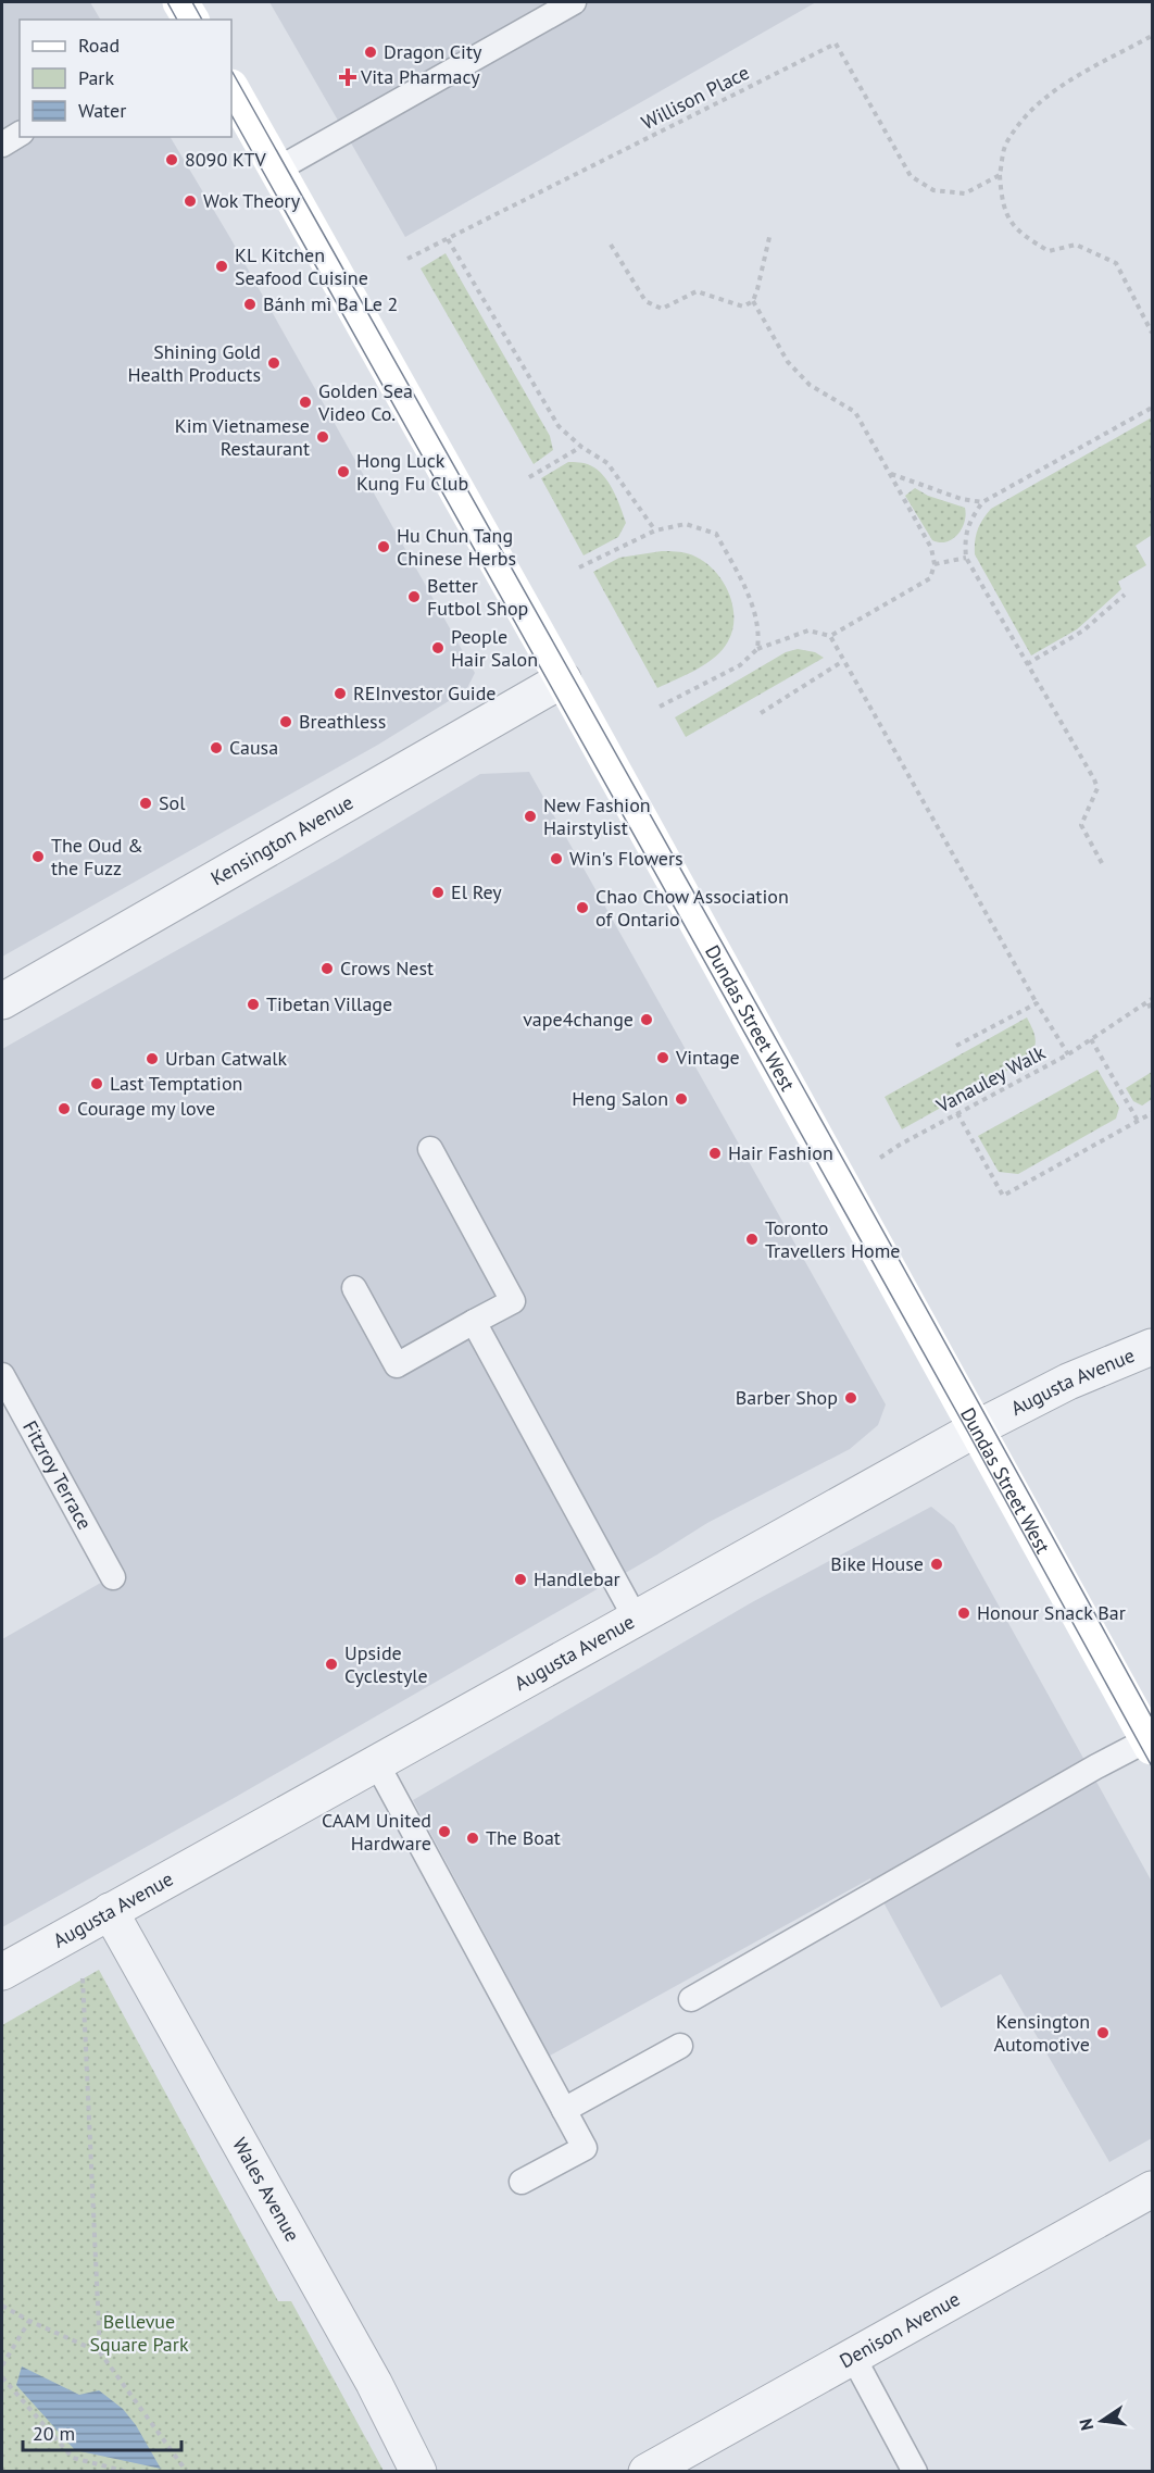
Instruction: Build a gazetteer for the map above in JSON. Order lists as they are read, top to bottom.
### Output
{
  "streets": {
    "main road": ["Dundas Street West"],
    "street": [
      "Kensington Avenue",
      "Augusta Avenue",
      "Wales Avenue",
      "Denison Avenue"
    ],
    "lane": ["Fitzroy Terrace"],
    "path": ["Willison Place", "Vanauley Walk"]
  },
  "crossings": [
    ["Kensington Avenue", "Dundas Street West"],
    ["Dundas Street West", "Vanauley Walk"],
    ["Dundas Street West", "Augusta Avenue"],
    ["Augusta Avenue", "Wales Avenue"]
  ],
  "parks": ["Bellevue Square Park"],
  "places": {
    "other": [
      "Dragon City",
      "8090 KTV",
      "Wok Theory",
      "KL Kitchen Seafood Cuisine",
      "Bánh mì Ba Le 2",
      "Shining Gold Health Products",
      "Golden Sea Video Co.",
      "Kim Vietnamese Restaurant",
      "Hong Luck Kung Fu Club",
      "Hu Chun Tang Chinese Herbs",
      "Better Futbol Shop",
      "People Hair Salon",
      "REInvestor Guide",
      "Breathless",
      "Causa",
      "Sol",
      "New Fashion Hairstylist",
      "The Oud & the Fuzz",
      "Win's Flowers",
      "El Rey",
      "Chao Chow Association of Ontario",
      "Crows Nest",
      "Tibetan Village",
      "vape4change",
      "Vintage",
      "Urban Catwalk",
      "Last Temptation",
      "Heng Salon",
      "Courage my love",
      "Hair Fashion",
      "Toronto Travellers Home",
      "Barber Shop",
      "Bike House",
      "Handlebar",
      "Honour Snack Bar",
      "Upside Cyclestyle",
      "CAAM United Hardware",
      "The Boat",
      "Kensington Automotive"
    ],
    "health": ["Vita Pharmacy"]
  },
  "legend": ["Road", "Park", "Water"],
  "scale_bar": "20 m",
  "north": "left"
}
